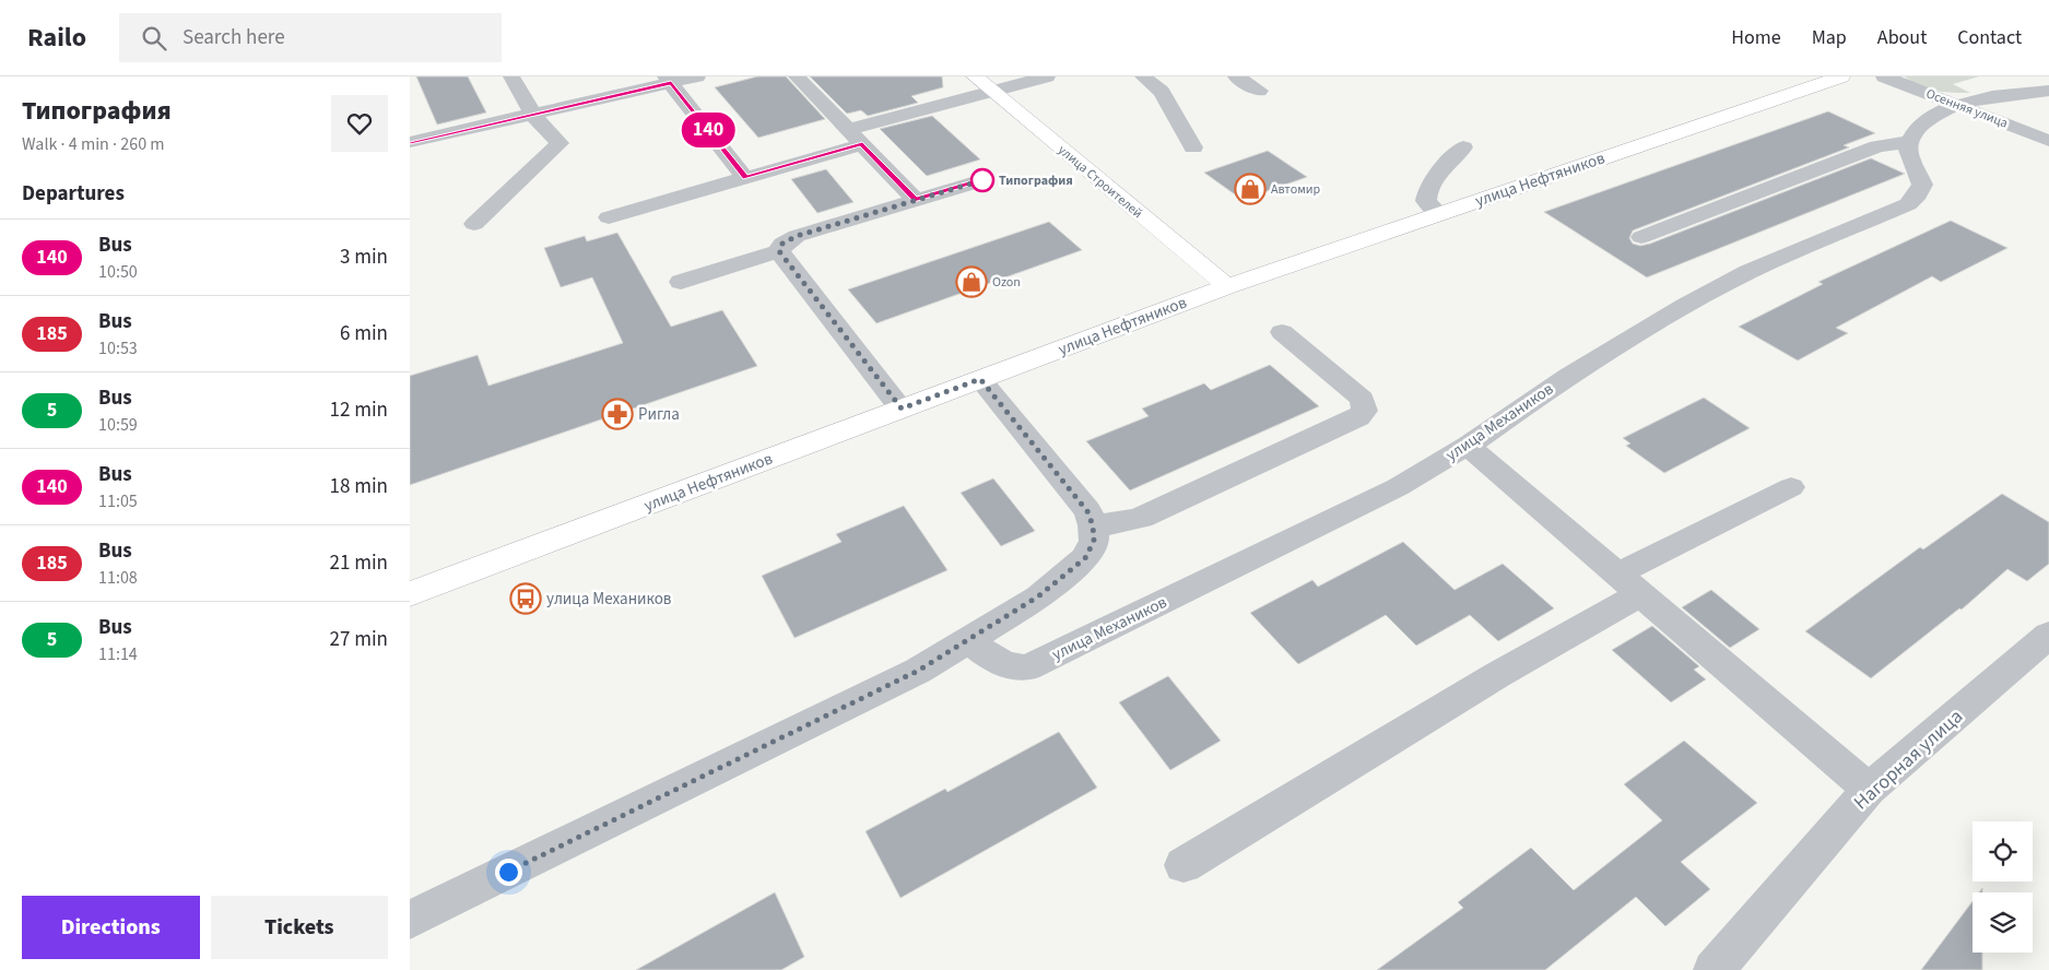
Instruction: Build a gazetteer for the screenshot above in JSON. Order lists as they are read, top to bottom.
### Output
{
  "streets": {
    "main road": ["улица Нефтяников", "улица Строителей"],
    "street": ["Осенняя улица", "улица Механиков", "Нагорная улица"]
  },
  "crossings": [
    ["улица Нефтяников", "улица Строителей"]
  ],
  "places": {
    "other": ["Типография"],
    "shop": ["Автомир", "Ozon"],
    "pharmacy": ["Ригла"],
    "bus stop": ["улица Механиков"]
  },
  "lines": ["bus line 140"],
  "page": {
    "header": "Railo",
    "search": "Search here",
    "nav": [
      "Home",
      "Map",
      "About",
      "Contact"
    ],
    "heading": [
      ["Типография", "Walk · 4 min · 260 m"],
      "Departures"
    ],
    "on_map": "140",
    "list": [
      {
        "mark": "140",
        "name": "Bus",
        "note": "10:50",
        "value": "3 min"
      },
      {
        "mark": "185",
        "name": "Bus",
        "note": "10:53",
        "value": "6 min"
      },
      {
        "mark": "5",
        "name": "Bus",
        "note": "10:59",
        "value": "12 min"
      },
      {
        "mark": "140",
        "name": "Bus",
        "note": "11:05",
        "value": "18 min"
      },
      {
        "mark": "185",
        "name": "Bus",
        "note": "11:08",
        "value": "21 min"
      },
      {
        "mark": "5",
        "name": "Bus",
        "note": "11:14",
        "value": "27 min"
      }
    ],
    "buttons": ["Directions", "Tickets"]
  }
}
